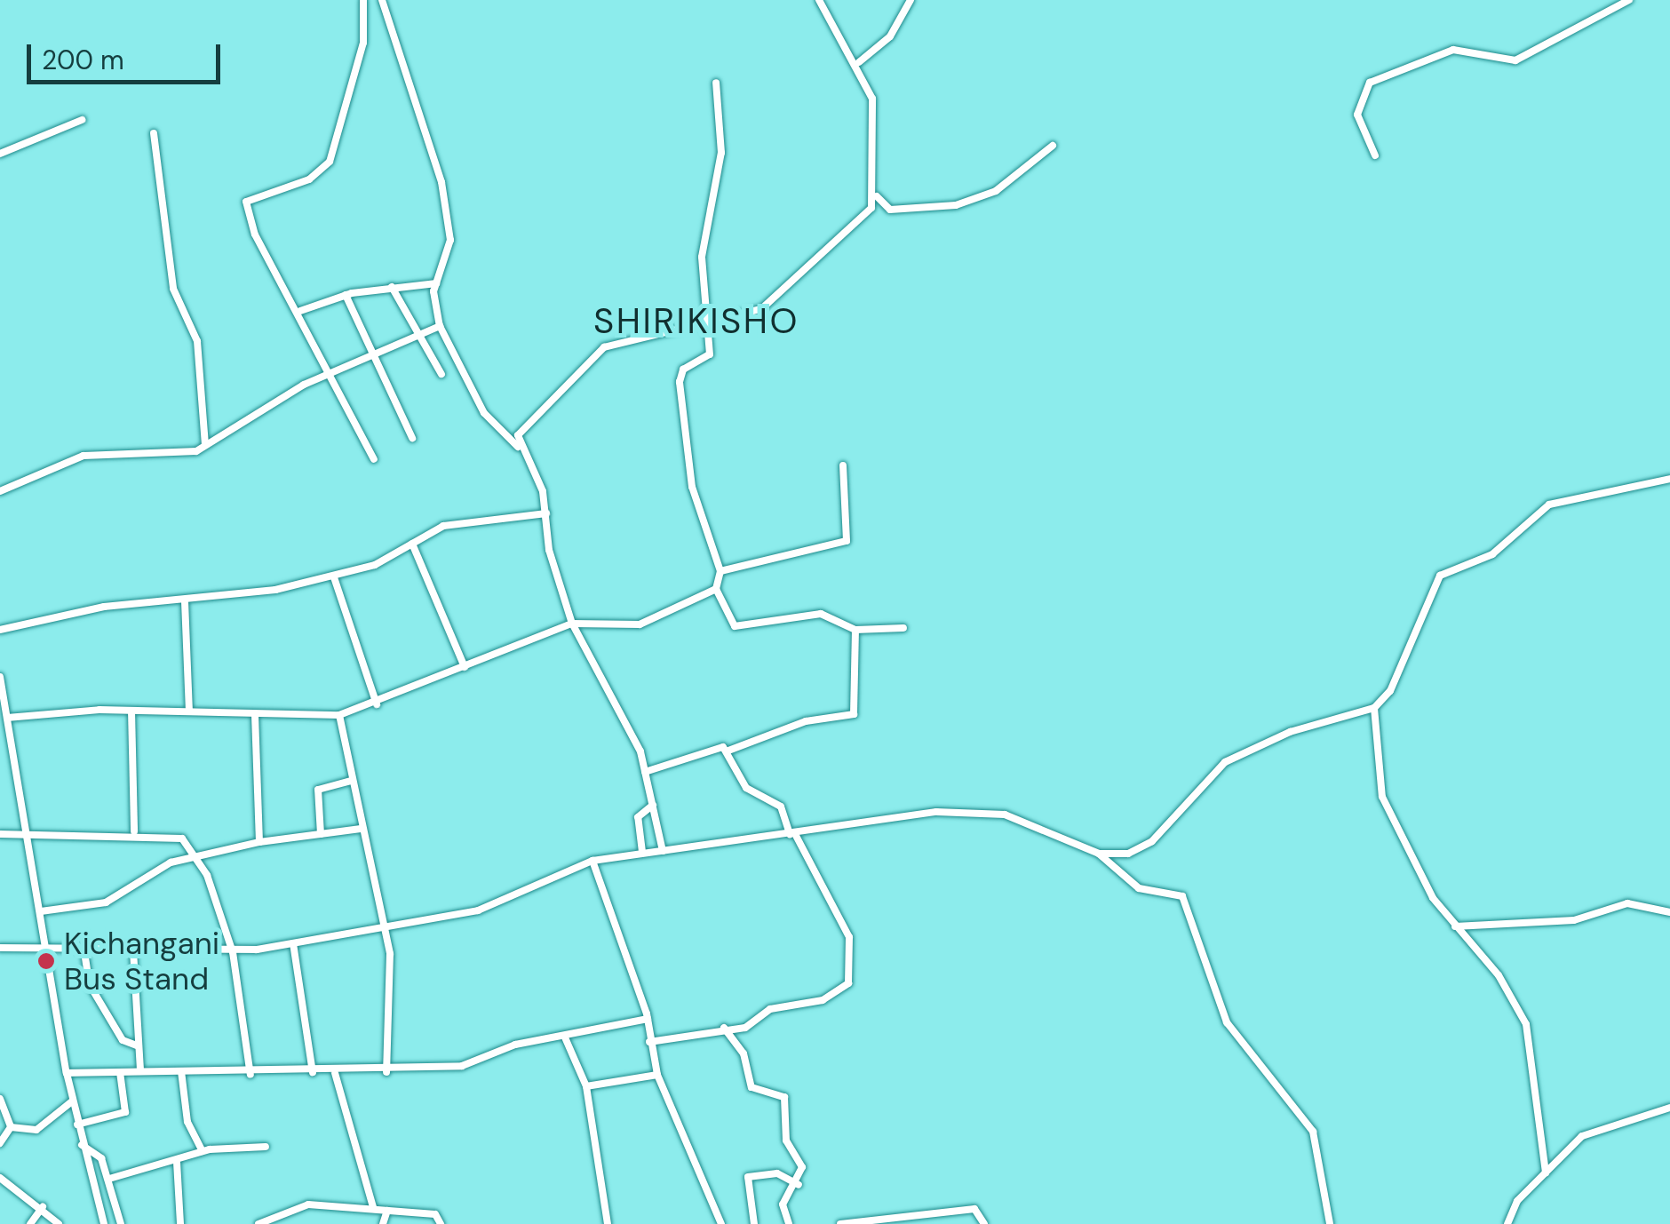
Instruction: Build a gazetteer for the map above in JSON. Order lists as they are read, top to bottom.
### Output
{
  "districts": ["SHIRIKISHO"],
  "places": ["Kichangani Bus Stand"],
  "scale_bar": "200 m"
}
